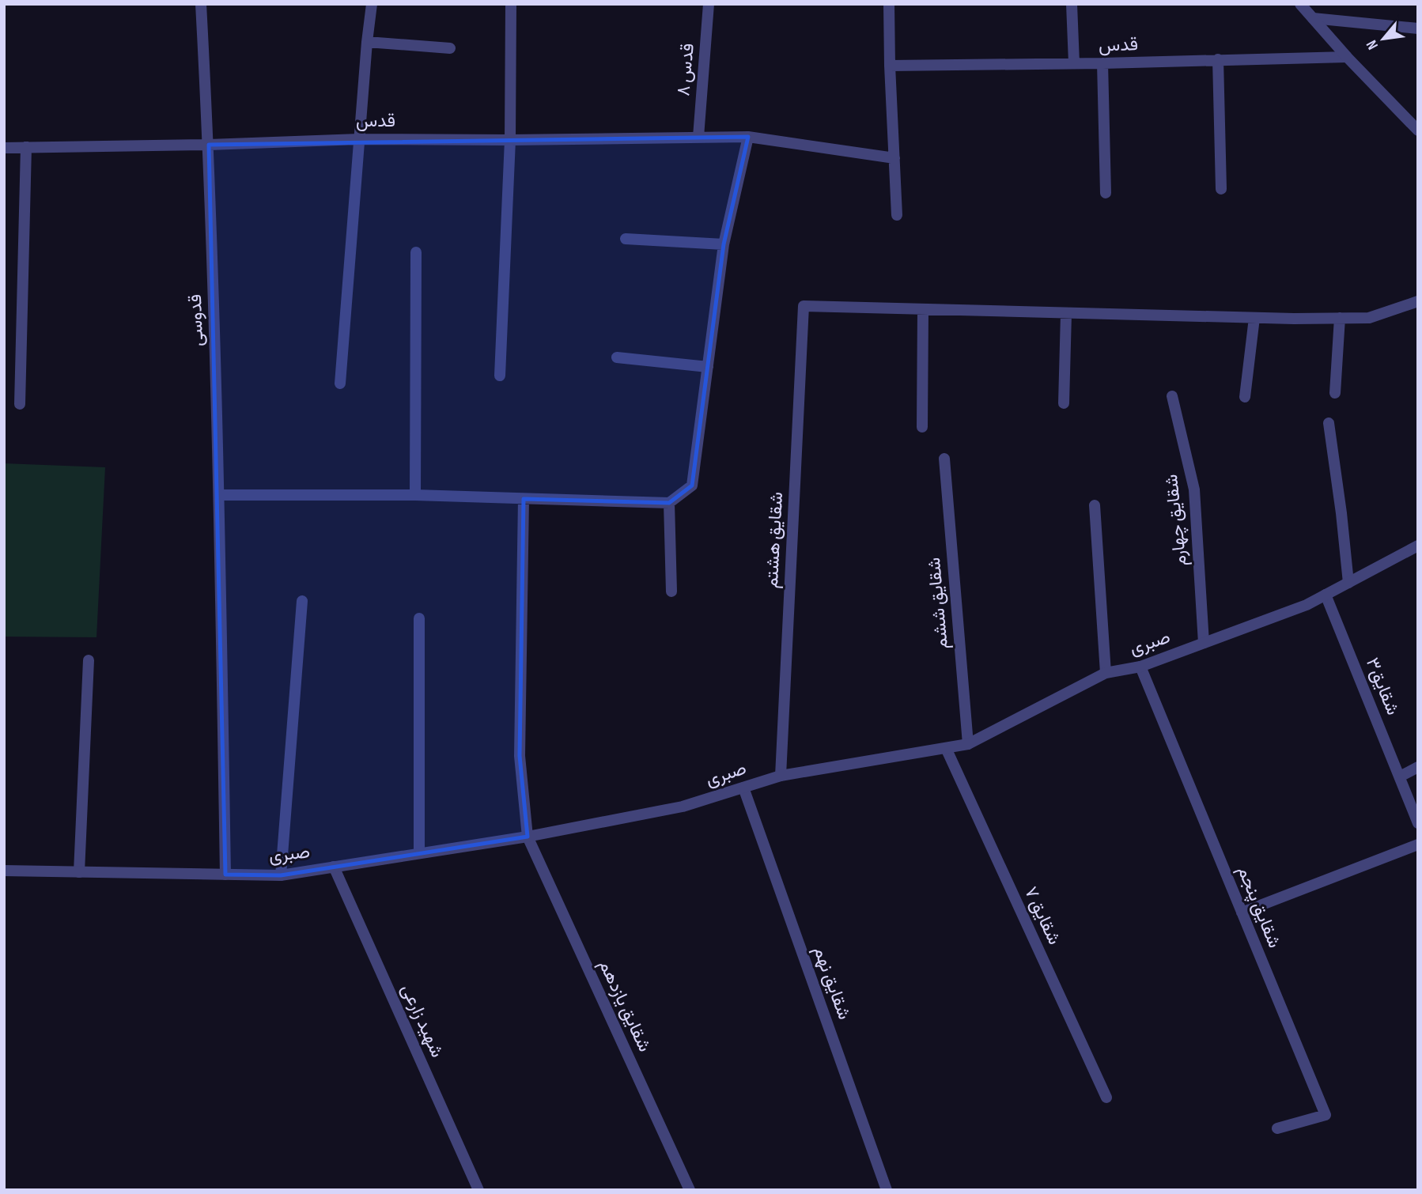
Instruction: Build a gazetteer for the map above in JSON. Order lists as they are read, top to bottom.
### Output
{
  "streets": {
    "street": [
      "قدس",
      "قدس ۸",
      "قدوسی",
      "شقایق چهارم",
      "شقایق هشتم",
      "شقایق ششم",
      "صبری",
      "شقایق۳",
      "شقایق پنجم",
      "شقایق ۷",
      "شقایق نهم",
      "شقایق یازدهم",
      "شهید زارعی"
    ]
  },
  "crossings": [
    ["قدس", "قدس ۸"],
    ["قدس", "قدوسی"],
    ["قدوسی", "صبری"],
    ["شقایق چهارم", "صبری"],
    ["شقایق هشتم", "صبری"],
    ["شقایق ششم", "صبری"],
    ["صبری", "شقایق۳"],
    ["صبری", "شقایق پنجم"],
    ["صبری", "شقایق ۷"],
    ["صبری", "شقایق نهم"],
    ["صبری", "شقایق یازدهم"],
    ["صبری", "شهید زارعی"]
  ],
  "north": "bottom left"
}
